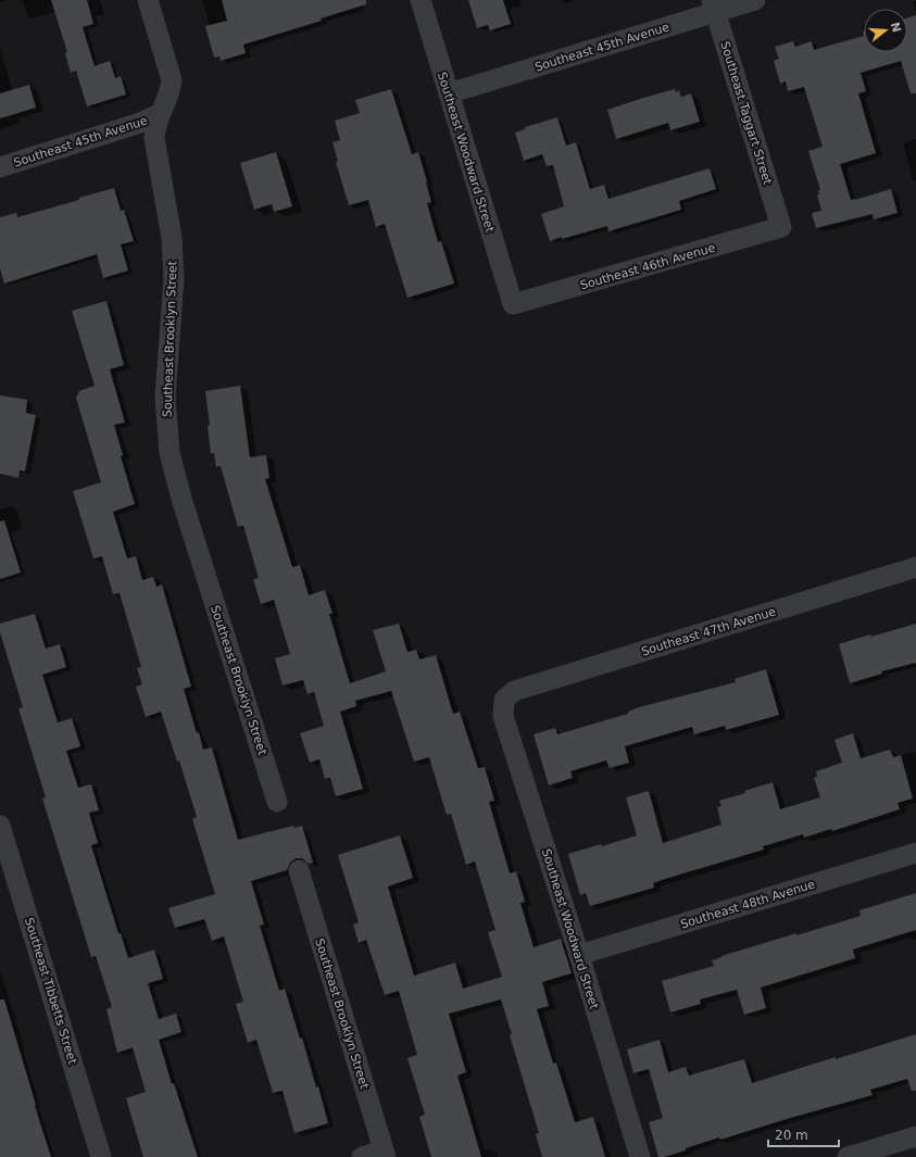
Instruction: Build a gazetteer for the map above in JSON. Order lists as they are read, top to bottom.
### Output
{
  "streets": {
    "street": [
      "Southeast 45th Avenue",
      "Southeast Taggart Street",
      "Southeast Woodward Street",
      "Southeast 46th Avenue",
      "Southeast Brooklyn Street",
      "Southeast 47th Avenue",
      "Southeast 48th Avenue",
      "Southeast Tibbetts Street"
    ]
  },
  "crossings": [
    ["Southeast 45th Avenue", "Southeast Taggart Street"],
    ["Southeast 45th Avenue", "Southeast Woodward Street"],
    ["Southeast 45th Avenue", "Southeast Brooklyn Street"],
    ["Southeast Taggart Street", "Southeast 46th Avenue"],
    ["Southeast Woodward Street", "Southeast 46th Avenue"],
    ["Southeast Woodward Street", "Southeast 47th Avenue"],
    ["Southeast Woodward Street", "Southeast 48th Avenue"]
  ],
  "scale_bar": "20 m",
  "north": "right"
}
